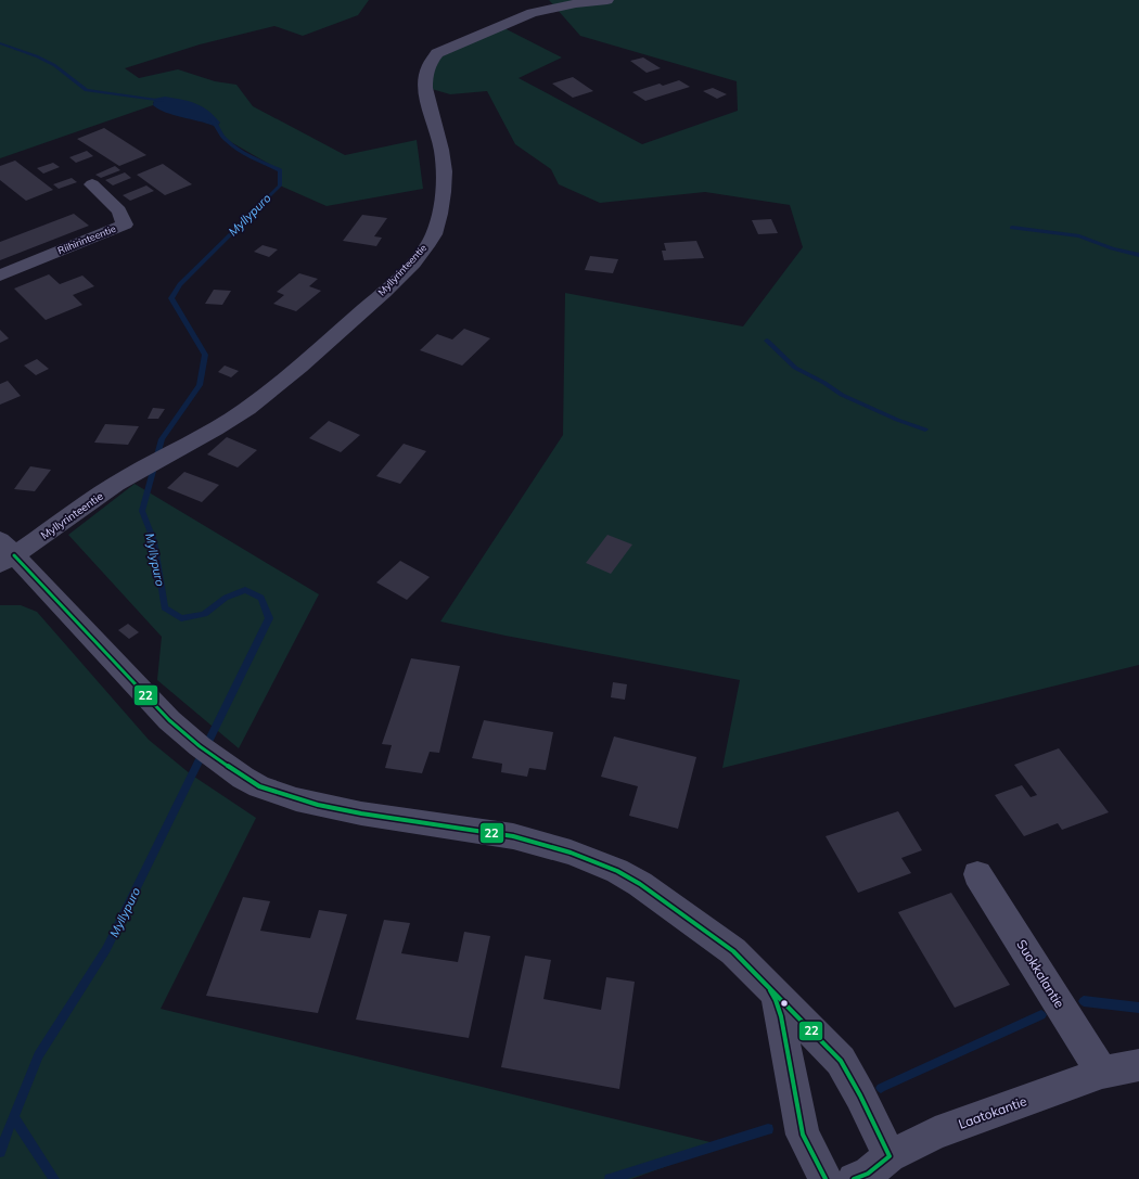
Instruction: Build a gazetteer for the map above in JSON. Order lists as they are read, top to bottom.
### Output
{
  "streets": {
    "street": [
      "Riihirinteentie",
      "Myllyrinteentie",
      "Suokkalantie",
      "Laatokantie"
    ]
  },
  "crossings": [
    ["Suokkalantie", "Laatokantie"]
  ],
  "water": ["Myllypuro"],
  "lines": ["transit line 22"]
}
